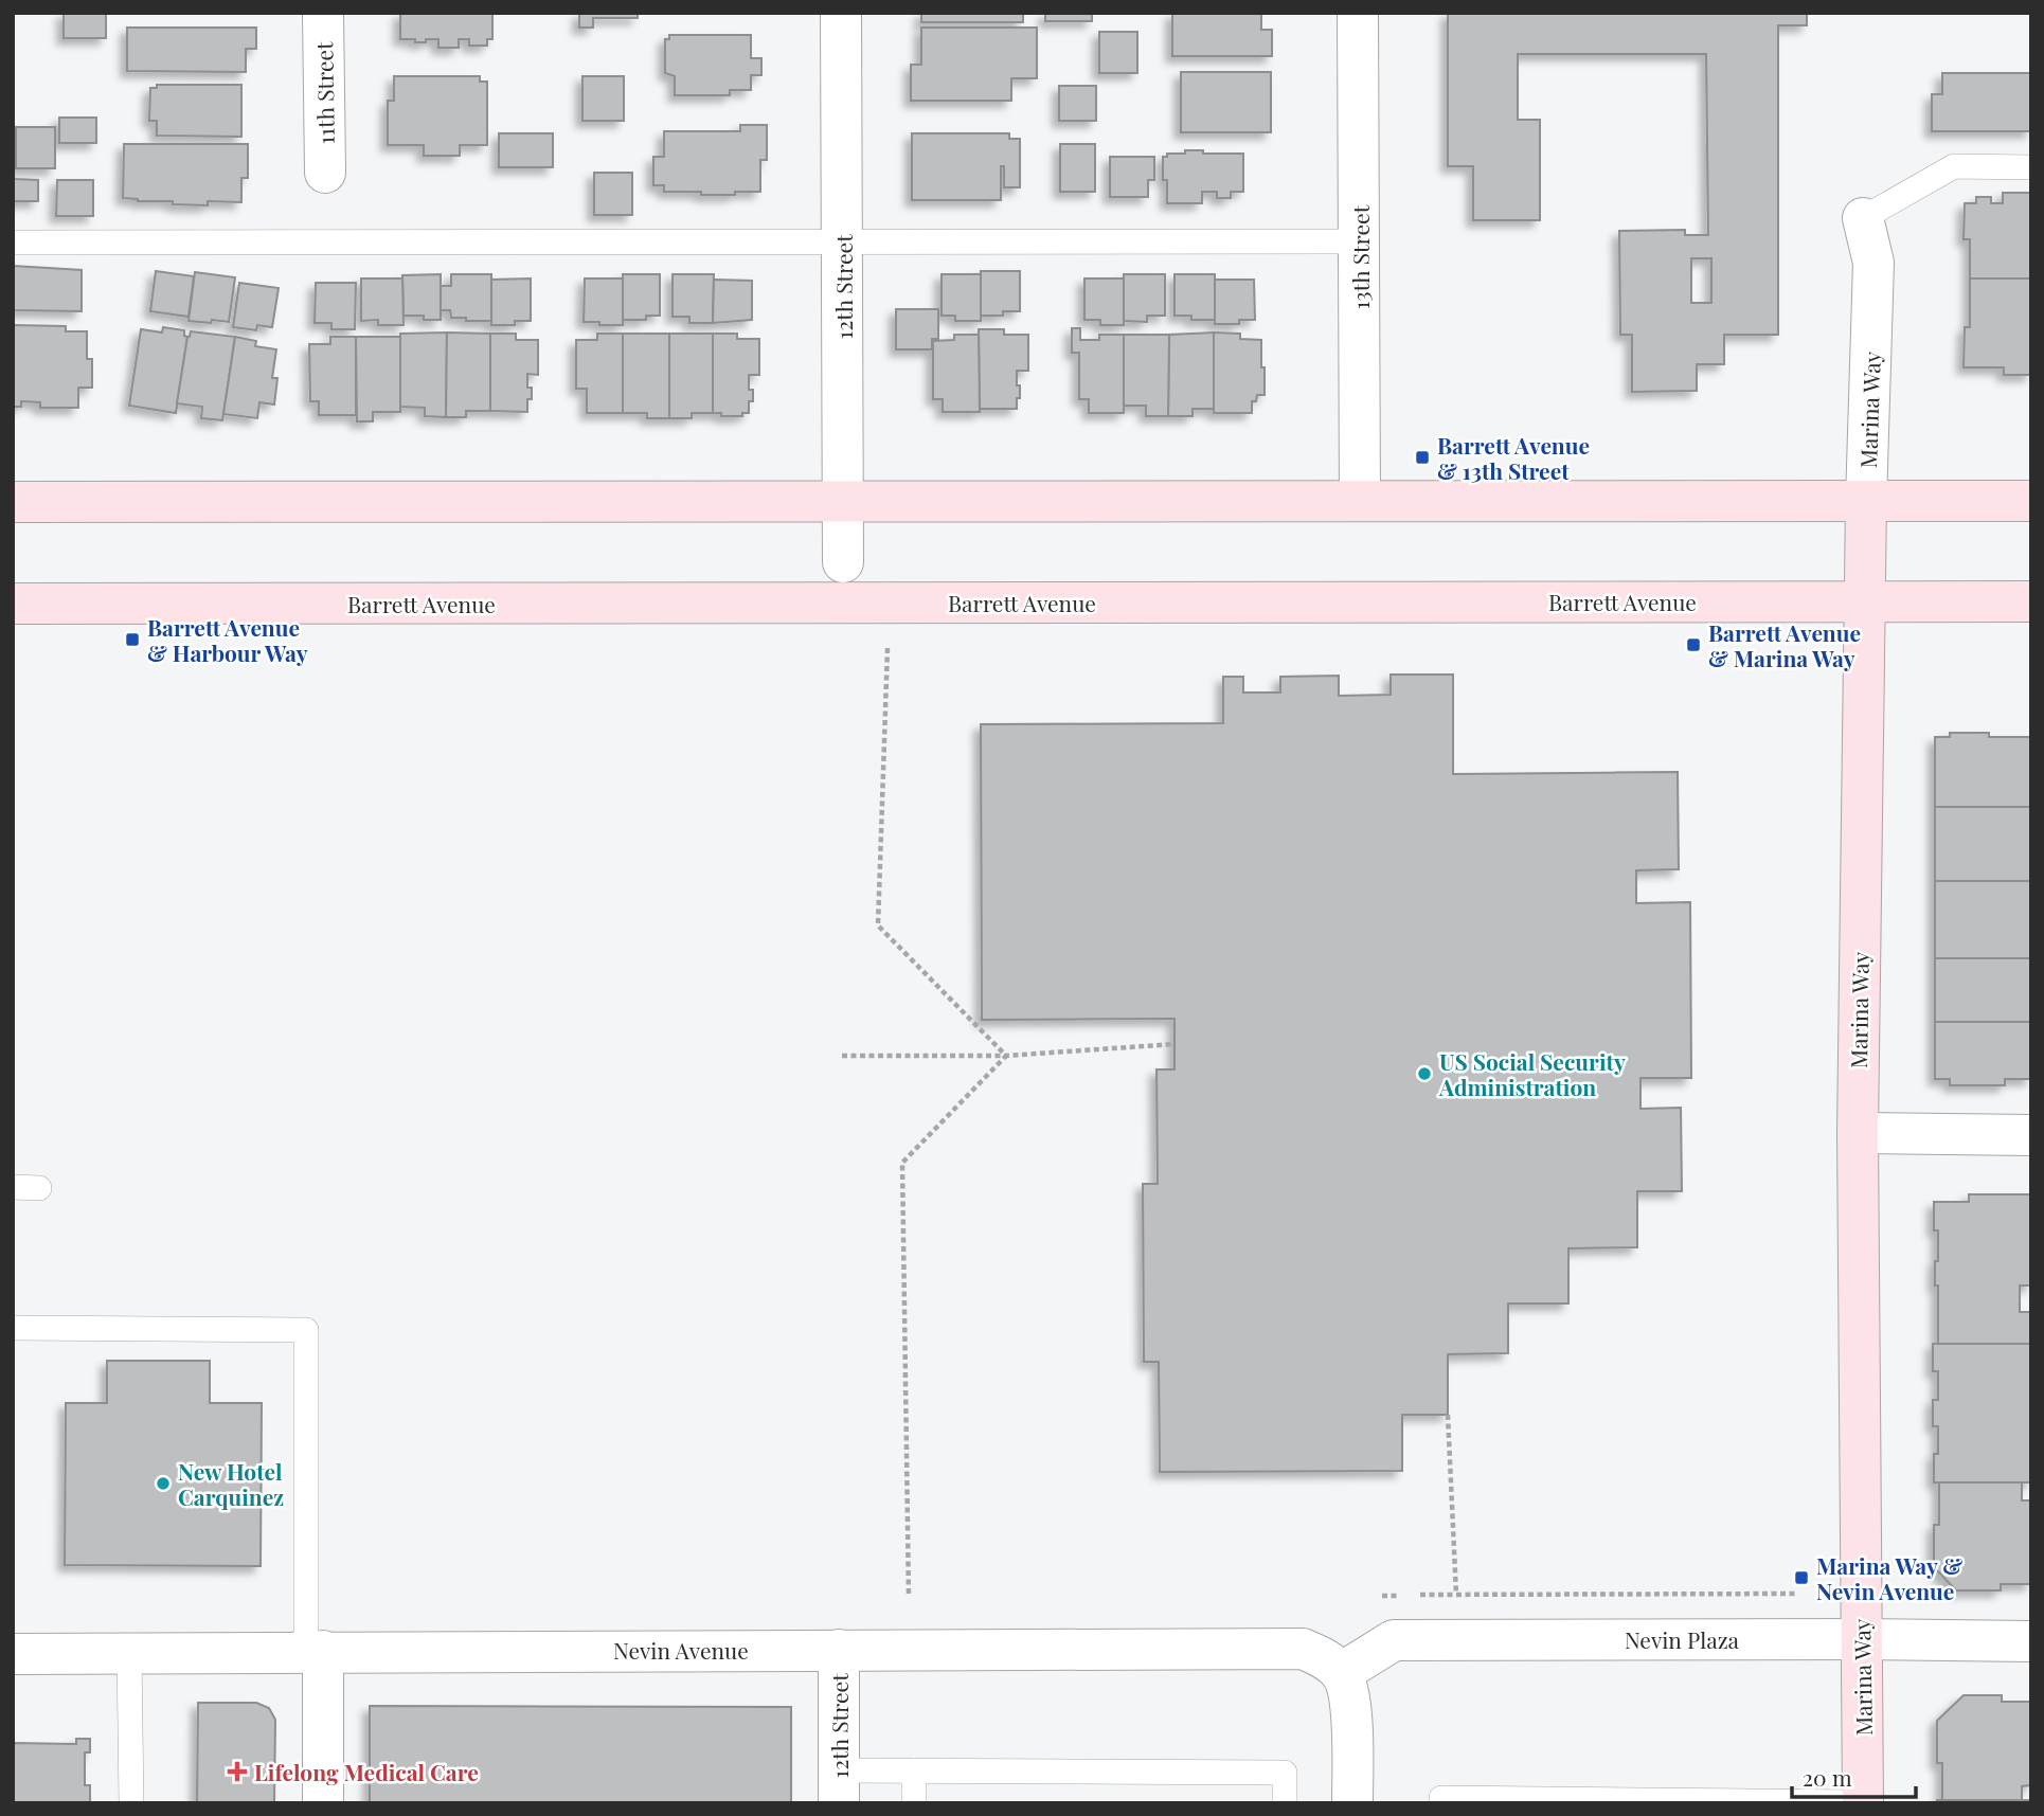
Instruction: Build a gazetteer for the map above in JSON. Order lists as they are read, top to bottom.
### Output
{
  "streets": {
    "main road": ["Marina Way", "Barrett Avenue"],
    "street": [
      "11th Street",
      "13th Street",
      "12th Street",
      "Nevin Plaza",
      "Nevin Avenue"
    ]
  },
  "crossings": [
    ["12th Street", "Nevin Avenue"],
    ["Marina Way", "Barrett Avenue"],
    ["Marina Way", "Nevin Plaza"],
    ["Nevin Plaza", "Nevin Avenue"]
  ],
  "places": {
    "transit": [
      "Barrett Avenue & 13th Street",
      "Barrett Avenue & Harbour Way",
      "Barrett Avenue & Marina Way",
      "Marina Way & Nevin Avenue"
    ],
    "other": ["US Social Security Administration", "New Hotel Carquinez"],
    "health": ["Lifelong Medical Care"]
  },
  "scale_bar": "20 m"
}
